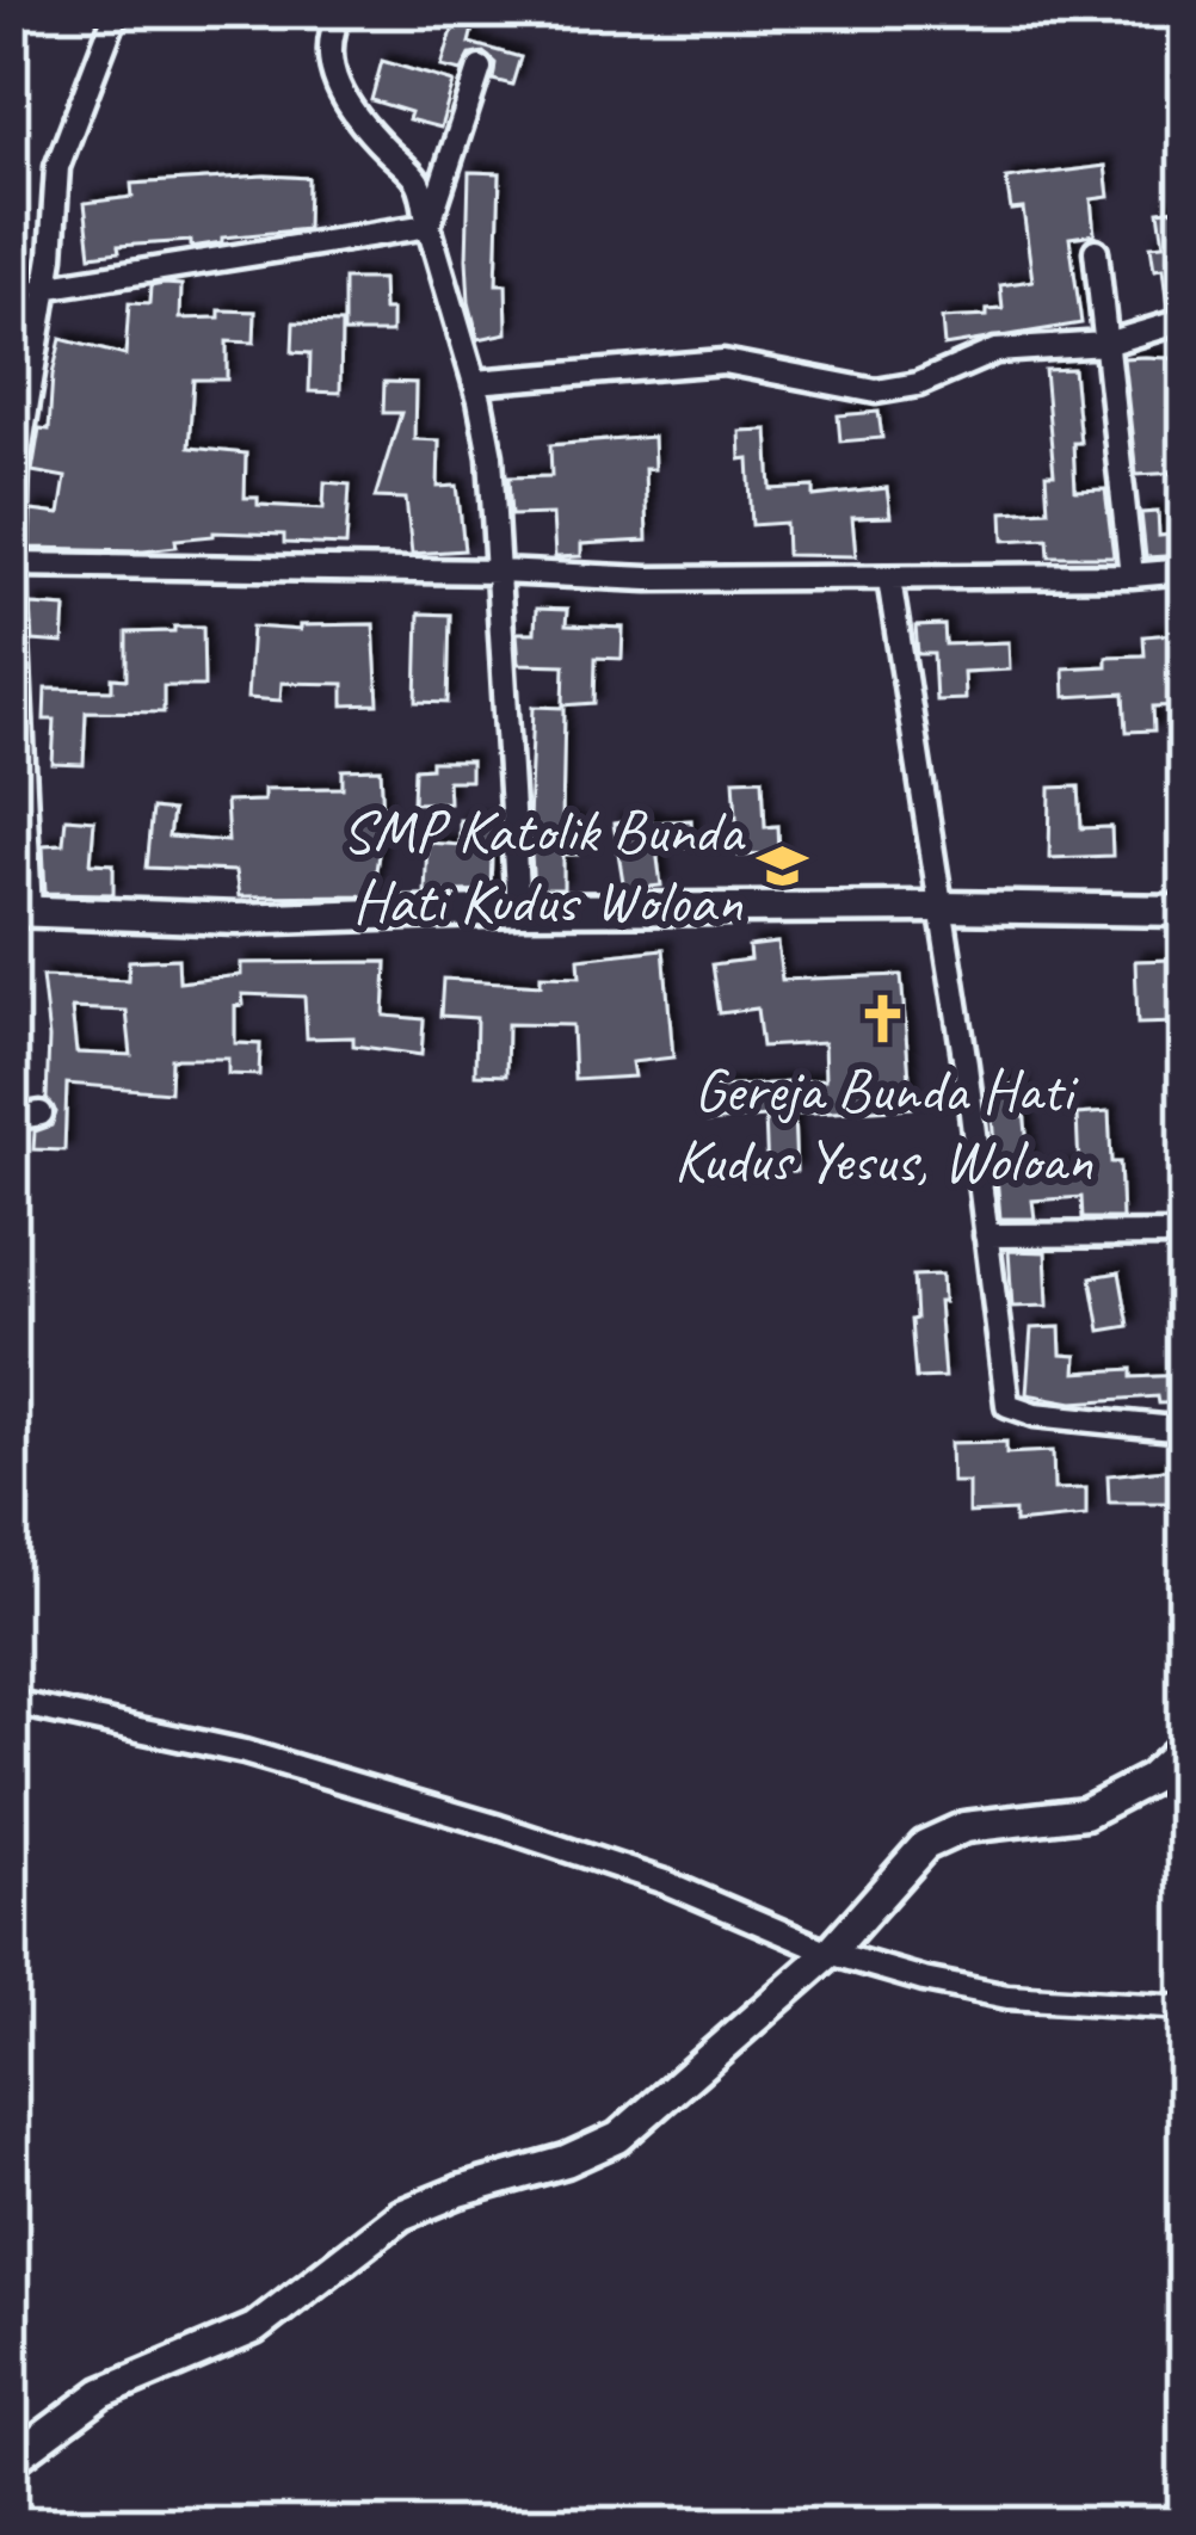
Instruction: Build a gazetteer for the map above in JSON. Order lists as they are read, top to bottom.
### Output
{
  "places": {
    "school or university": ["SMP Katolik Bunda Hati Kudus Woloan"],
    "church": ["Gereja Bunda Hati Kudus Yesus, Woloan"]
  }
}
